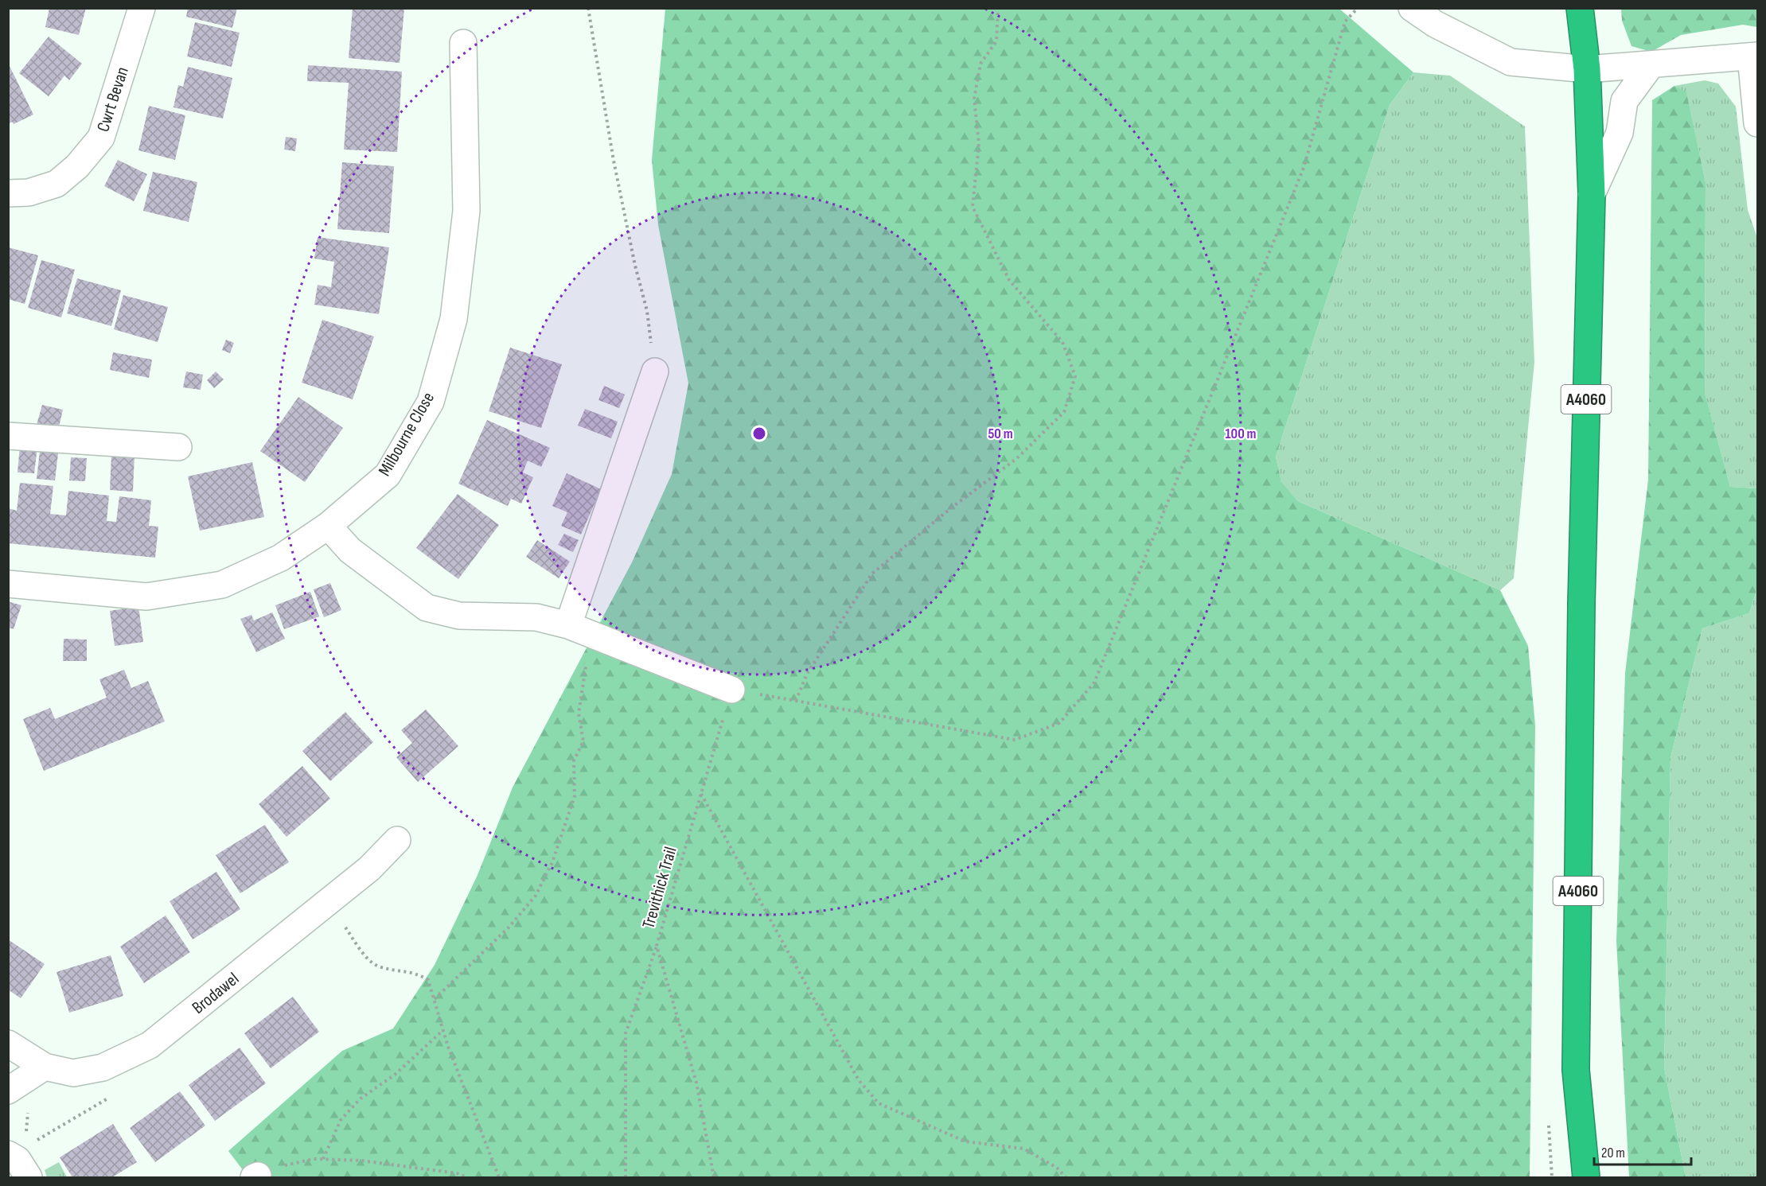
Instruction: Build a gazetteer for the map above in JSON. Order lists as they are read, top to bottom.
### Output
{
  "streets": {
    "highway": ["A4060"],
    "street": ["Cwrt Bevan", "Milbourne Close", "Brodawel"],
    "path": ["Trevithick Trail"]
  },
  "scale_bar": "20 m",
  "rings": ["50 m", "100 m"]
}
